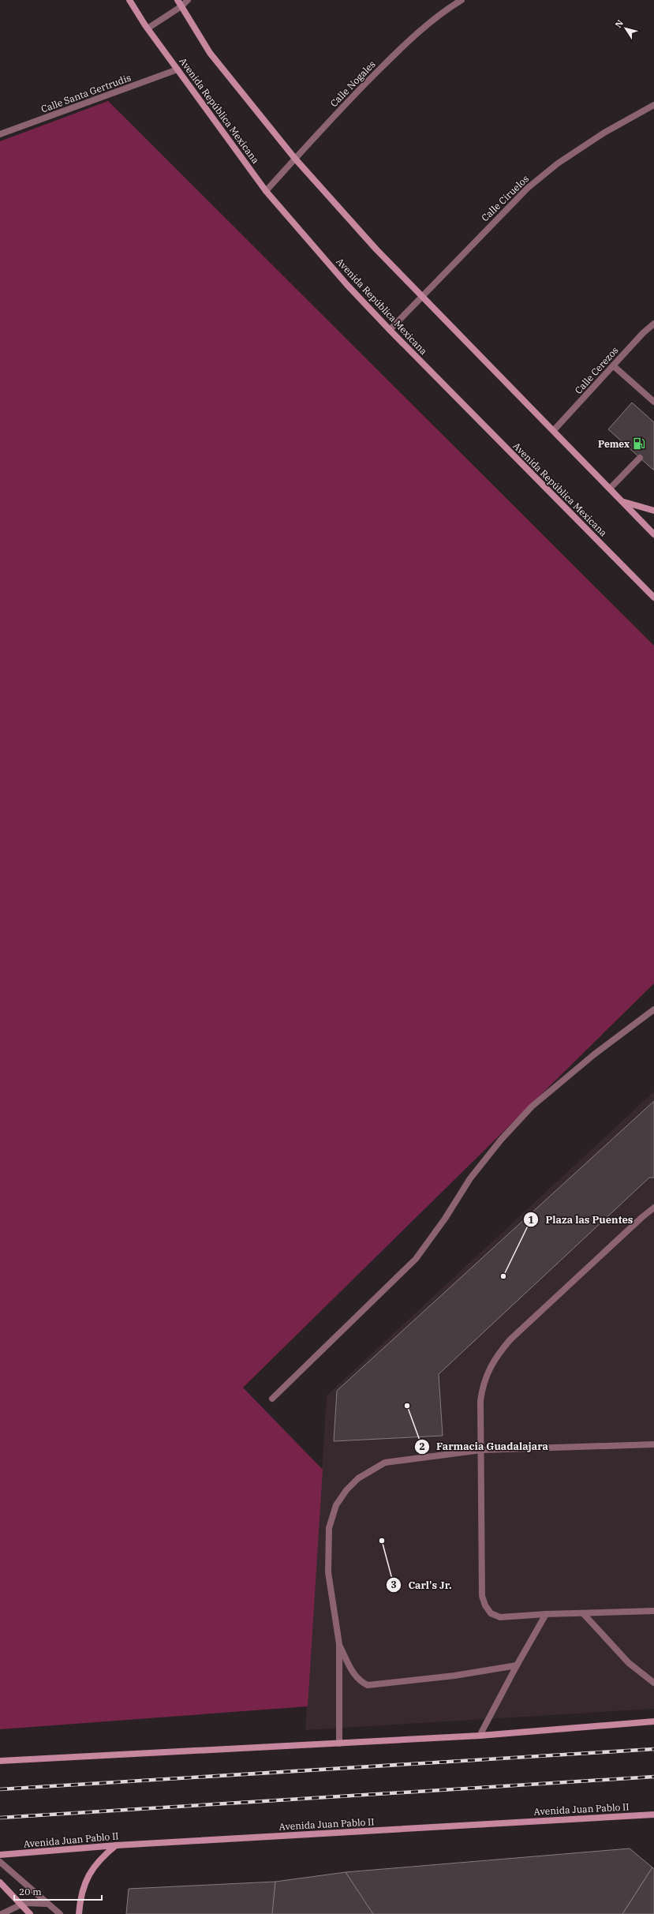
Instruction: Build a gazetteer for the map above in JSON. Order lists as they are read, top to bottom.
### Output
{
  "streets": {
    "street": [
      "Calle Nogales",
      "Calle Santa Gertrudis",
      "Avenida República Mexicana",
      "Calle Ciruelos",
      "Calle Cerezos",
      "Avenida Juan Pablo II"
    ]
  },
  "crossings": [
    ["Calle Nogales", "Avenida República Mexicana"],
    ["Calle Santa Gertrudis", "Avenida República Mexicana"],
    ["Avenida República Mexicana", "Calle Ciruelos"]
  ],
  "places": {
    "fuel station": ["Pemex"],
    "other": ["Plaza las Puentes", "Farmacia Guadalajara", "Carl's Jr."]
  },
  "scale_bar": "20 m",
  "north": "top left"
}
